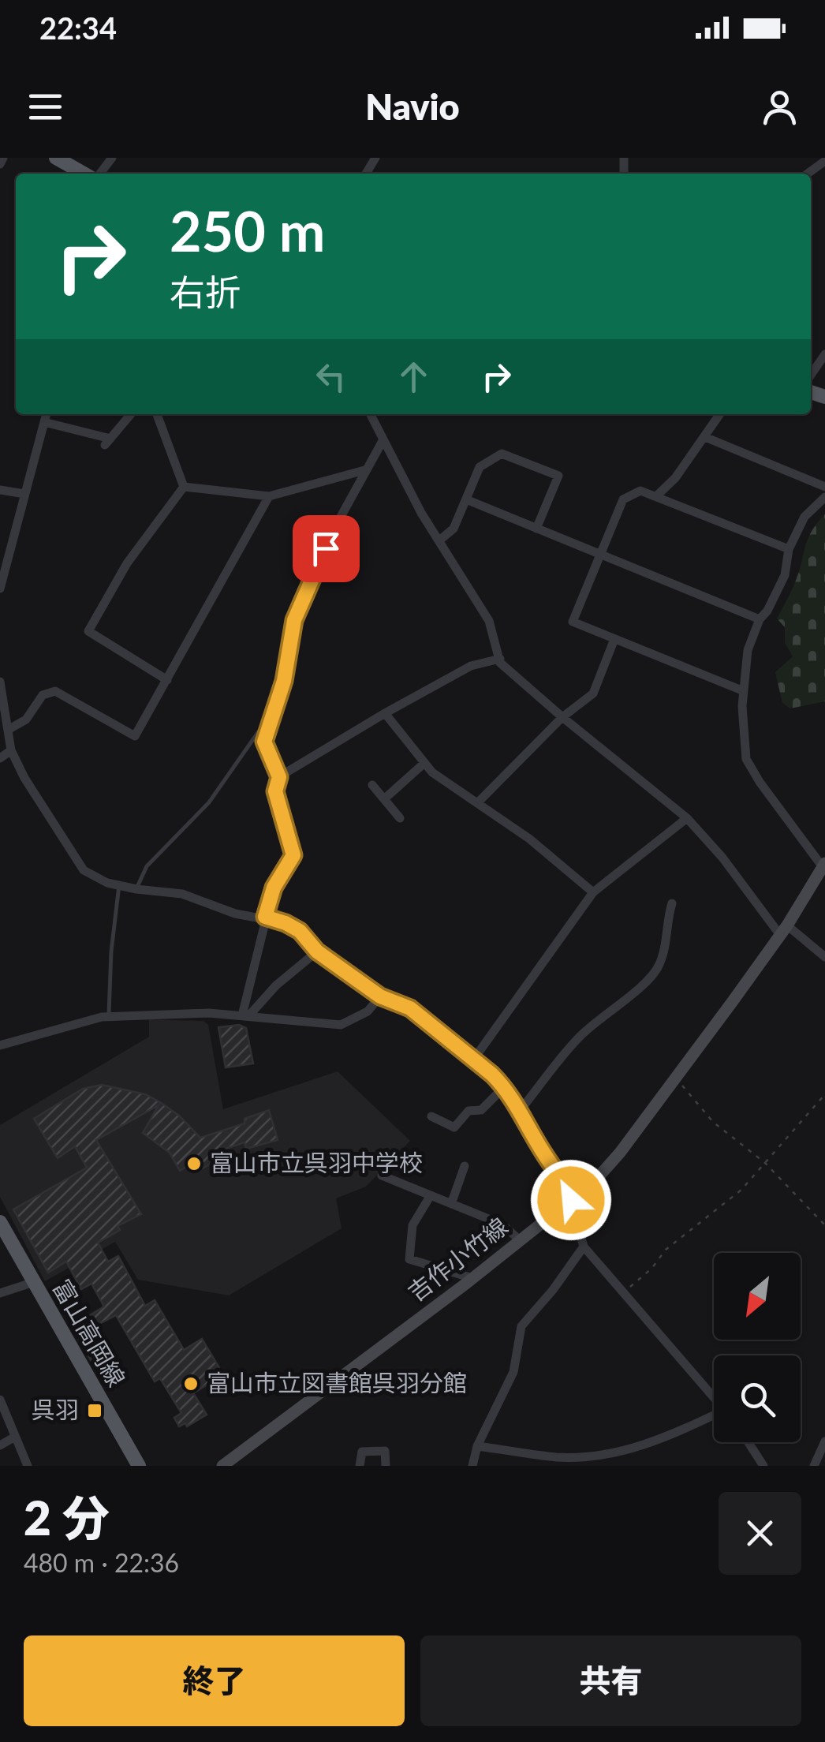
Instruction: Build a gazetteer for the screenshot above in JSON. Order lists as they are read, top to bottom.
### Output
{
  "streets": {
    "main road": ["吉作小竹線", "富山高岡線"]
  },
  "places": {
    "other": ["富山市立呉羽中学校", "富山市立図書館呉羽分館"],
    "transit": ["呉羽"]
  },
  "north": "bottom left",
  "page": {
    "status": "22:34",
    "header": "Navio",
    "turn": ["250 m", "右折"],
    "heading": ["2 分", "480 m · 22:36"],
    "buttons": ["終了", "共有"]
  }
}
